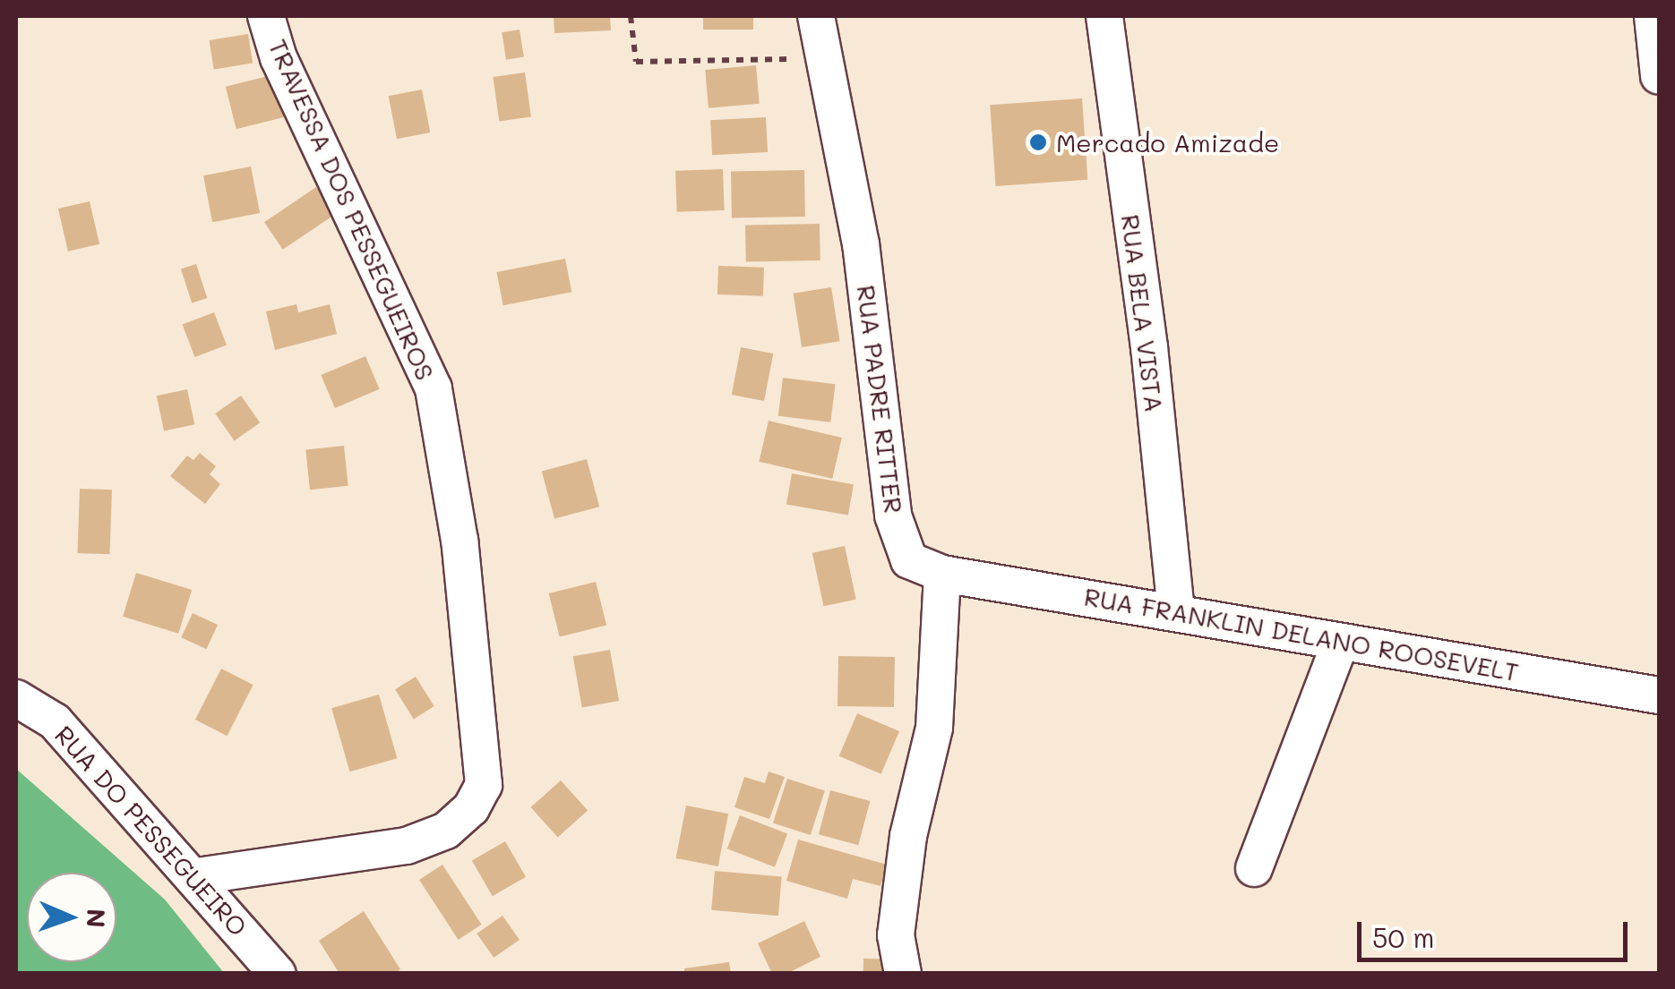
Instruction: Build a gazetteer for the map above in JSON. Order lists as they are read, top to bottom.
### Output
{
  "streets": {
    "street": [
      "TRAVESSA DOS PESSEGUEIROS",
      "RUA BELA VISTA",
      "RUA PADRE RITTER",
      "RUA FRANKLIN DELANO ROOSEVELT",
      "RUA DO PESSEGUEIRO"
    ]
  },
  "crossings": [
    ["TRAVESSA DOS PESSEGUEIROS", "RUA DO PESSEGUEIRO"],
    ["RUA BELA VISTA", "RUA FRANKLIN DELANO ROOSEVELT"],
    ["RUA PADRE RITTER", "RUA FRANKLIN DELANO ROOSEVELT"]
  ],
  "places": ["Mercado Amizade"],
  "scale_bar": "50 m",
  "north": "right"
}
